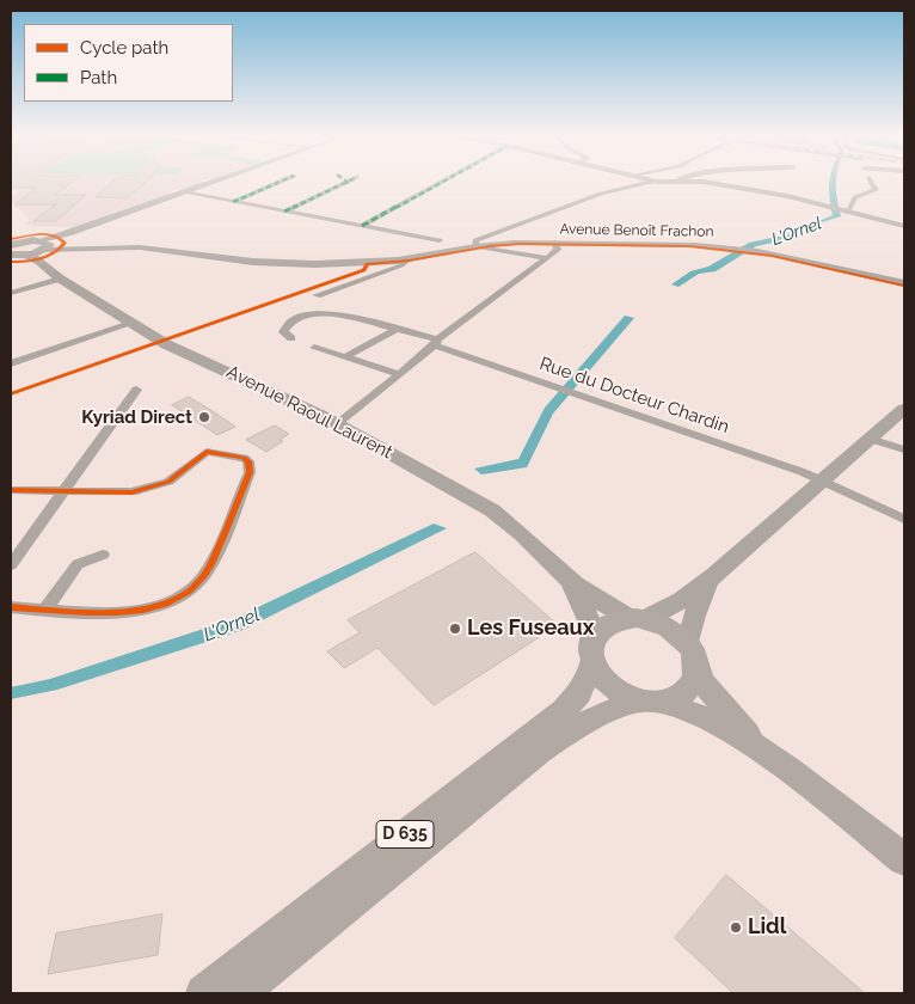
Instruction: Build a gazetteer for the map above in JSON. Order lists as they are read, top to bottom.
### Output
{
  "streets": {
    "main road": ["Avenue Raoul Laurent", "D 635"],
    "street": ["Avenue Benoît Frachon", "Rue du Docteur Chardin"]
  },
  "crossings": [
    ["Avenue Benoît Frachon", "Avenue Raoul Laurent"],
    ["Avenue Raoul Laurent", "D 635"]
  ],
  "water": ["L'Ornel"],
  "places": ["Kyriad Direct", "Les Fuseaux", "Lidl"],
  "legend": ["Cycle path", "Path"]
}
